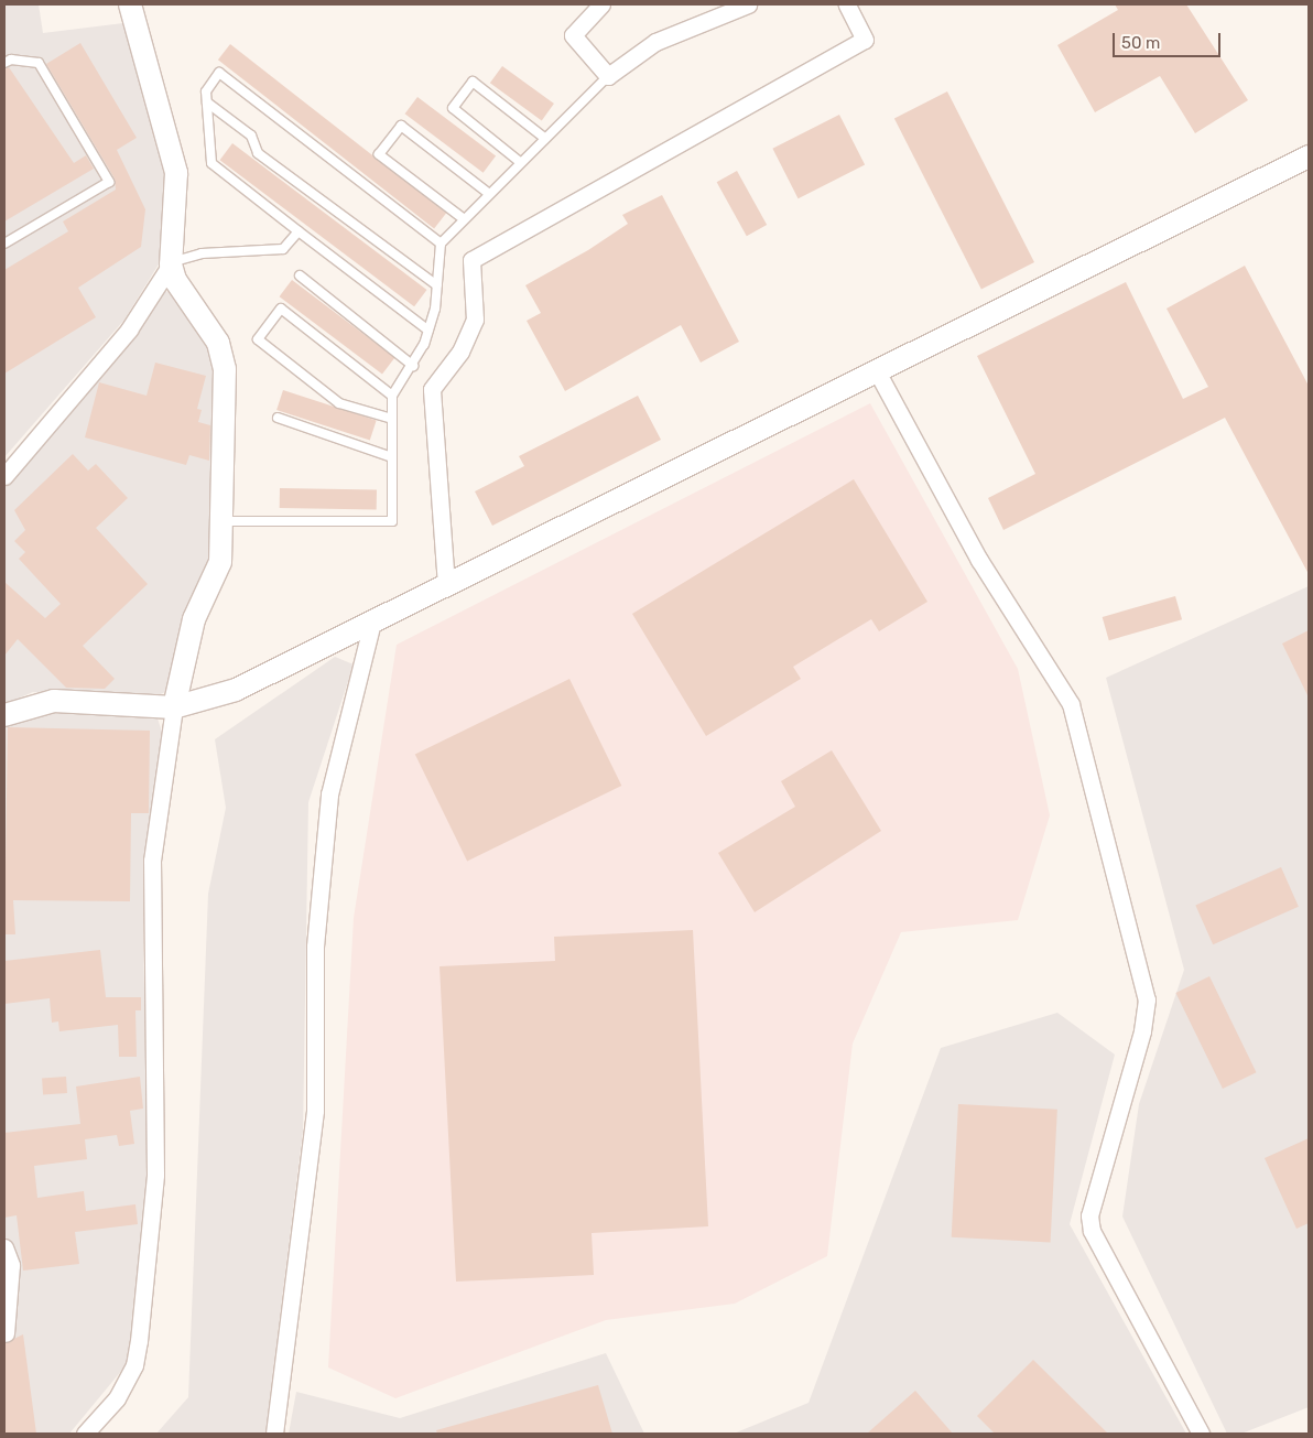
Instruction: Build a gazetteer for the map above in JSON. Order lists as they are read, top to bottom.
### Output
{
  "scale_bar": "50 m"
}
